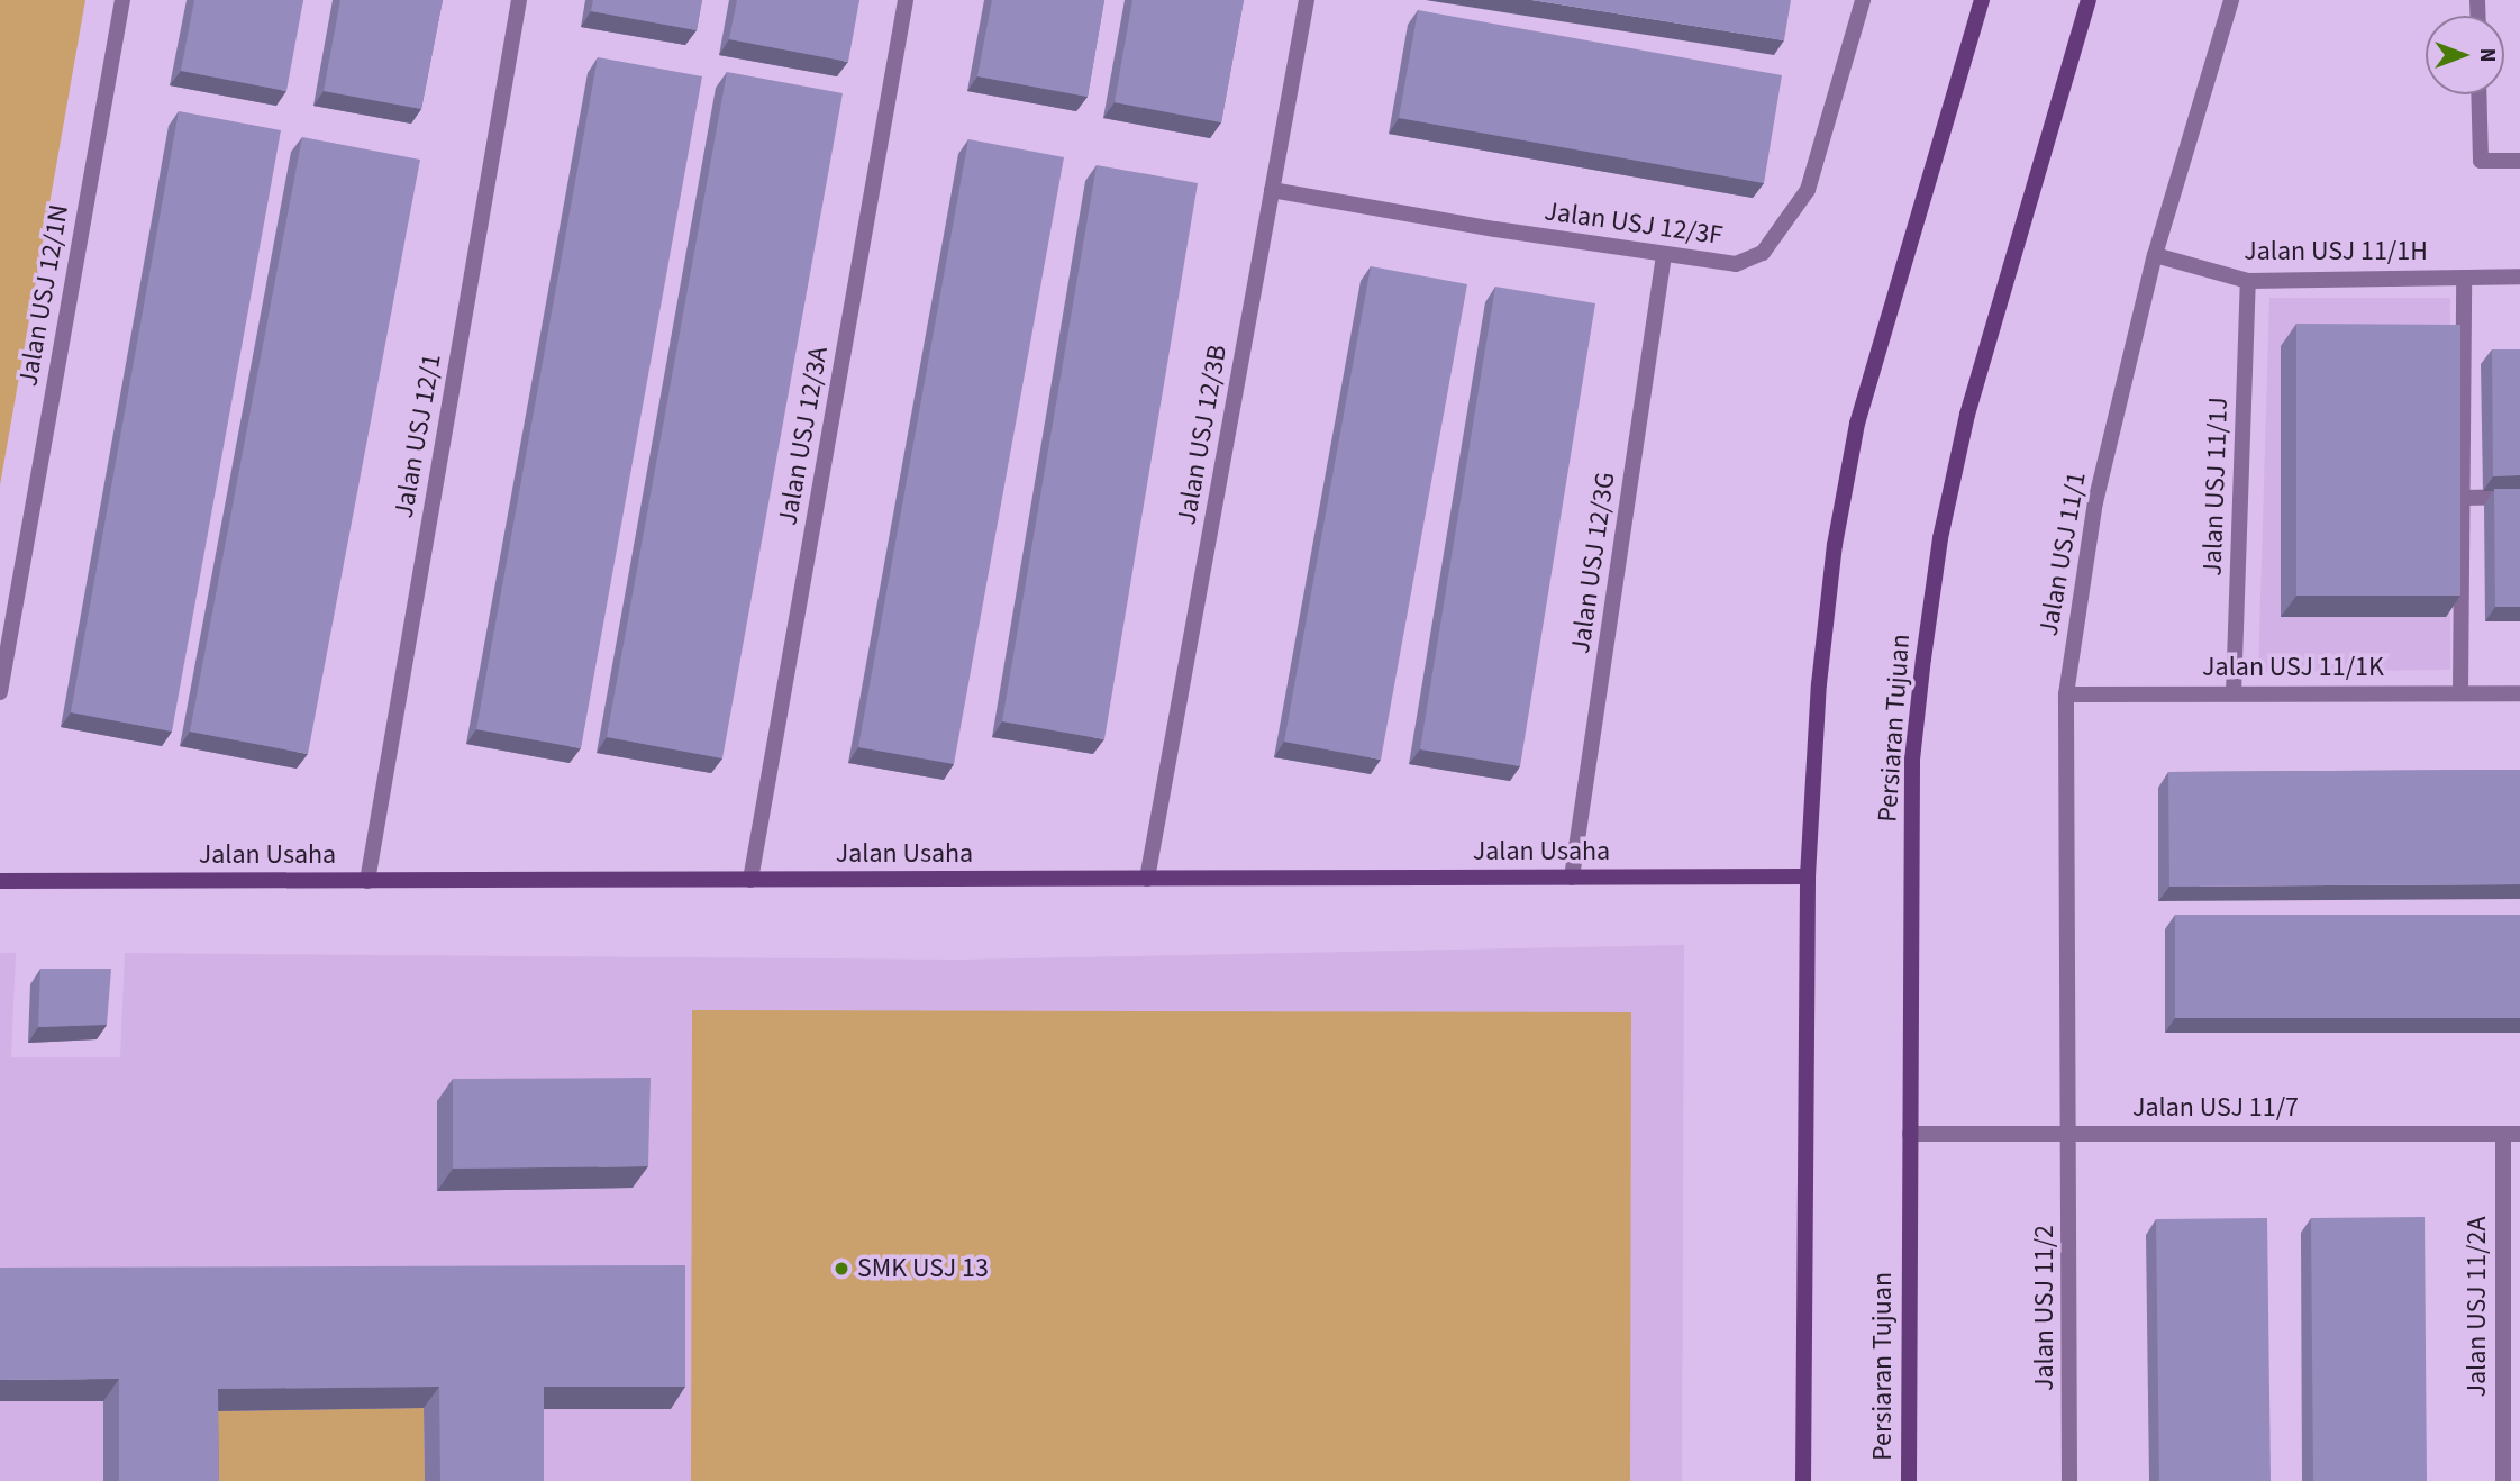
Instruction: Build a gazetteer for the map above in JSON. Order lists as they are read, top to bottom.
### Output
{
  "streets": {
    "main road": ["Persiaran Tujuan", "Jalan Usaha"],
    "street": [
      "Jalan USJ 12/3F",
      "Jalan USJ 11/1H",
      "Jalan USJ 12/1N",
      "Jalan USJ 12/3B",
      "Jalan USJ 12/1",
      "Jalan USJ 12/3A",
      "Jalan USJ 11/1J",
      "Jalan USJ 11/1",
      "Jalan USJ 12/3G",
      "Jalan USJ 11/1K",
      "Jalan USJ 11/7",
      "Jalan USJ 11/2A",
      "Jalan USJ 11/2"
    ]
  },
  "crossings": [
    ["Jalan USJ 12/3F", "Jalan USJ 12/3B"],
    ["Jalan USJ 12/3F", "Jalan USJ 12/3G"],
    ["Jalan USJ 11/1H", "Jalan USJ 11/1J"],
    ["Jalan USJ 11/1H", "Jalan USJ 11/1"],
    ["Jalan USJ 12/3B", "Jalan Usaha"],
    ["Jalan USJ 12/1", "Jalan Usaha"],
    ["Jalan USJ 12/3A", "Jalan Usaha"],
    ["Jalan USJ 11/1J", "Jalan USJ 11/1K"],
    ["Jalan USJ 11/1", "Jalan USJ 11/1K"],
    ["Jalan USJ 11/1", "Jalan USJ 11/7"],
    ["Jalan USJ 11/1", "Jalan USJ 11/2"],
    ["Jalan USJ 12/3G", "Jalan Usaha"],
    ["Persiaran Tujuan", "Jalan USJ 11/7"],
    ["Jalan USJ 11/7", "Jalan USJ 11/2A"],
    ["Jalan USJ 11/7", "Jalan USJ 11/2"]
  ],
  "places": ["SMK USJ 13"],
  "north": "right"
}
